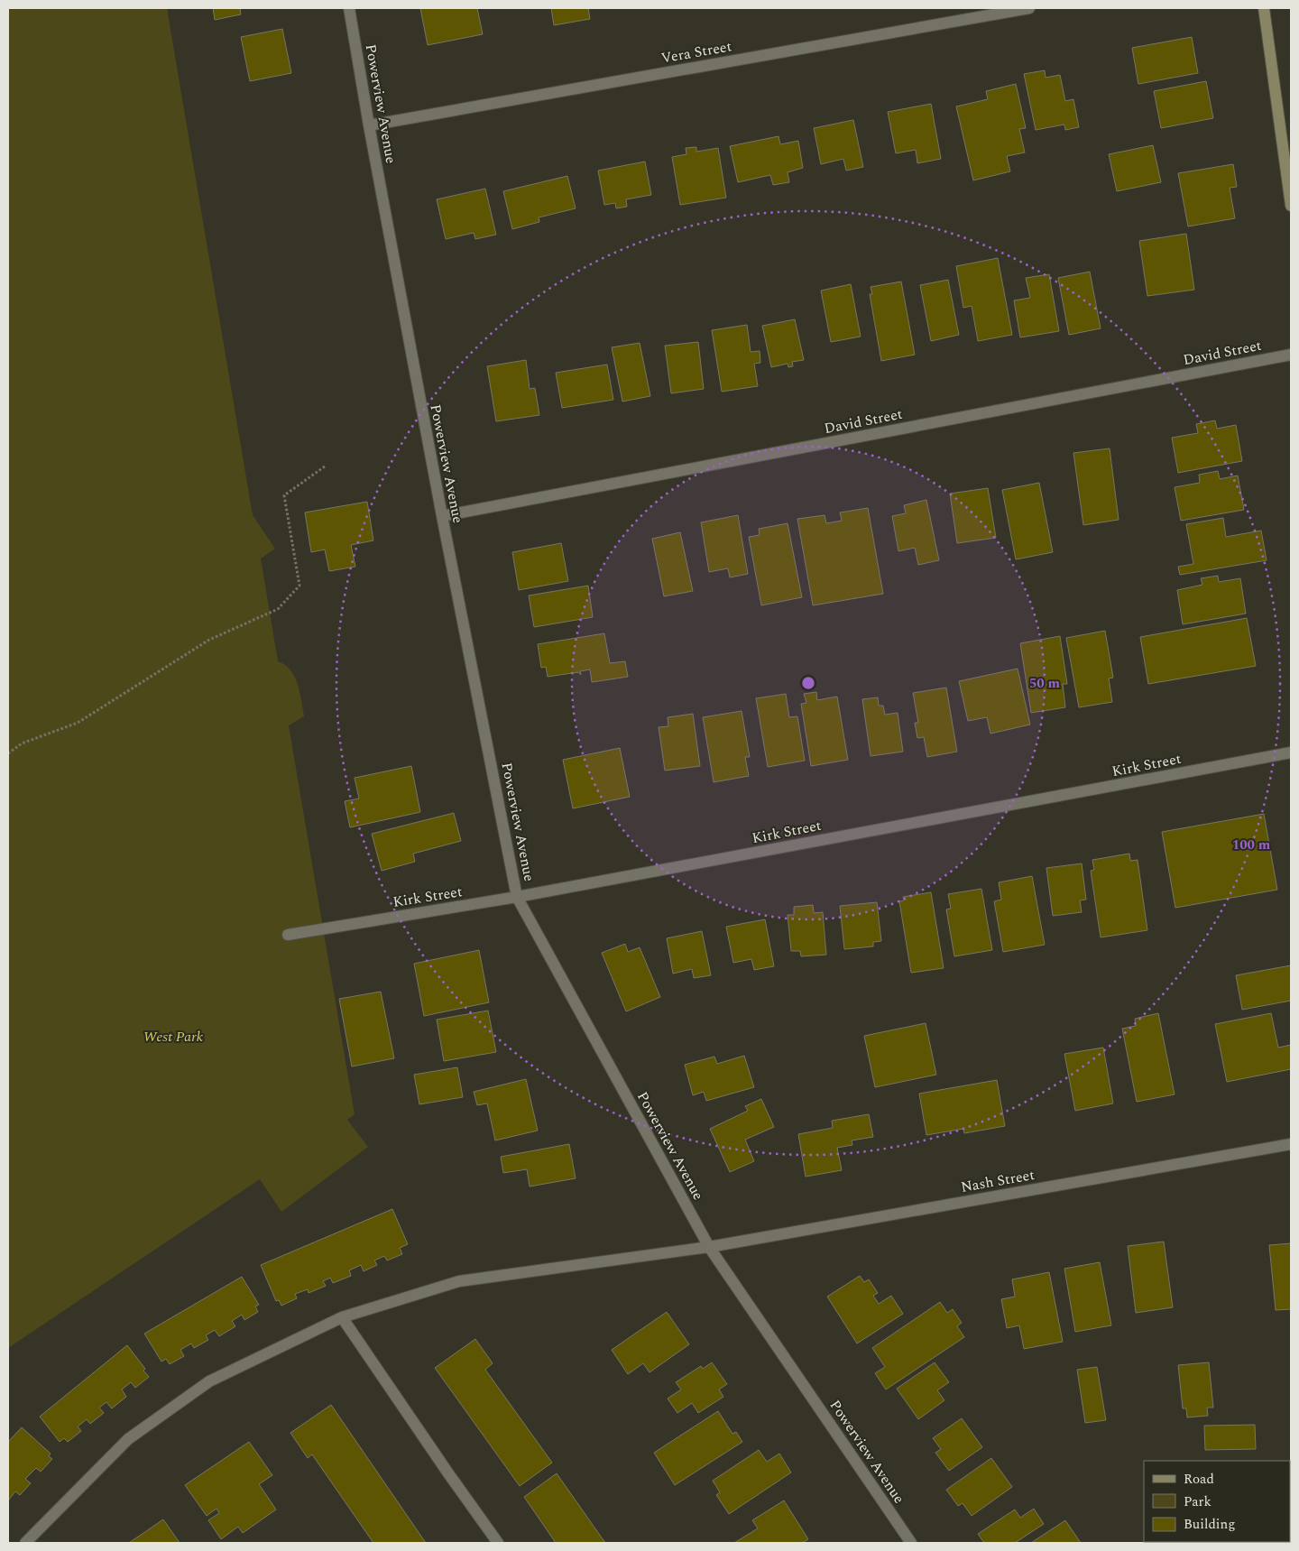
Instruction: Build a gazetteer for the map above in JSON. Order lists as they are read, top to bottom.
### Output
{
  "streets": {
    "street": [
      "Vera Street",
      "Powerview Avenue",
      "David Street",
      "Kirk Street",
      "Nash Street"
    ]
  },
  "crossings": [
    ["Vera Street", "Powerview Avenue"],
    ["Powerview Avenue", "David Street"],
    ["Powerview Avenue", "Kirk Street"],
    ["Powerview Avenue", "Nash Street"]
  ],
  "parks": ["West Park"],
  "legend": ["Road", "Park", "Building"],
  "rings": ["50 m", "100 m"]
}
